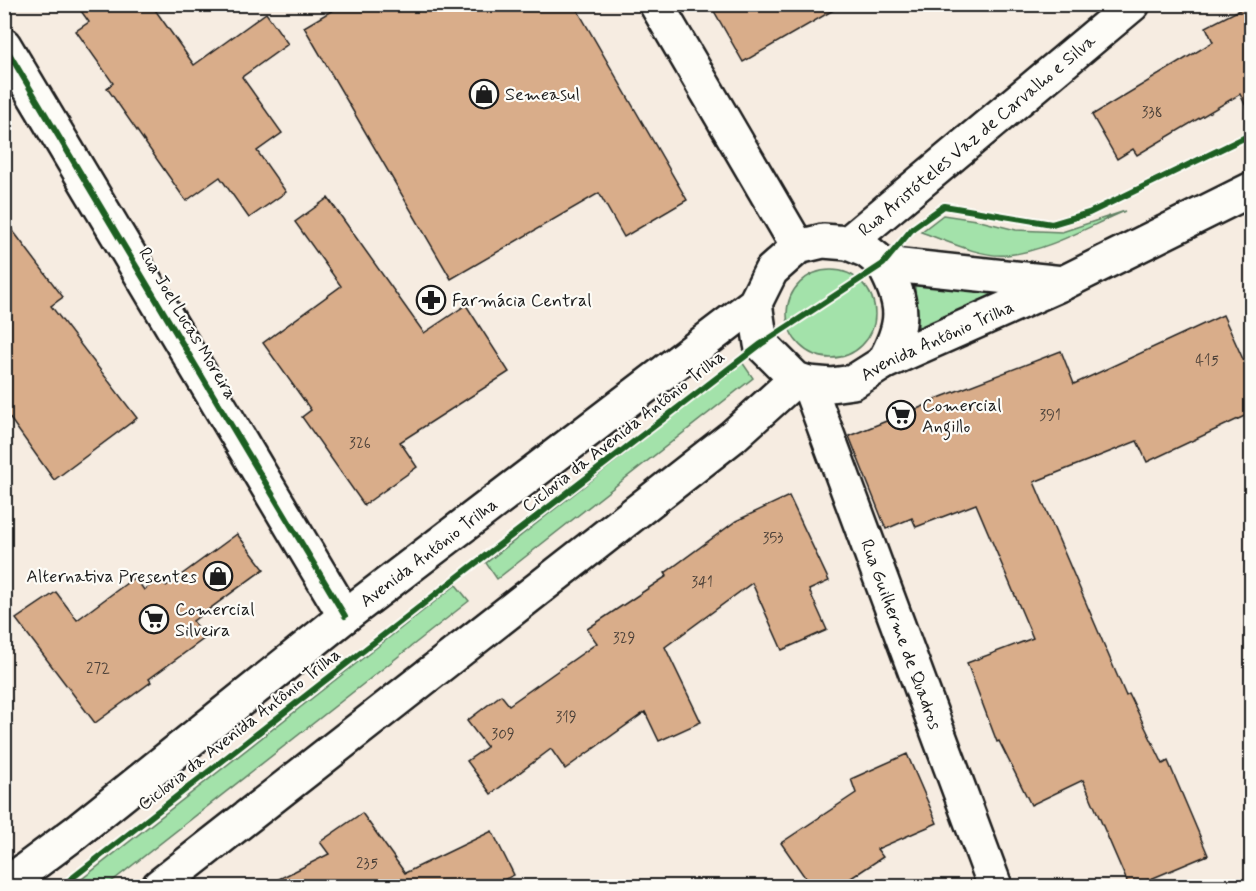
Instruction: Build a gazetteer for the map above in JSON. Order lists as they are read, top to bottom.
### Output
{
  "streets": {
    "main road": [
      "Rua Aristóteles Vaz de Carvalho e Silva",
      "Rua Joel Lucas Moreira",
      "Avenida Antônio Trilha",
      "Rua Guilherme de Quadros"
    ],
    "cycle path": ["Ciclovia da Avenida Antônio Trilha"]
  },
  "crossings": [
    ["Rua Aristóteles Vaz de Carvalho e Silva", "Avenida Antônio Trilha"],
    ["Rua Aristóteles Vaz de Carvalho e Silva", "Rua Guilherme de Quadros"],
    ["Rua Joel Lucas Moreira", "Avenida Antônio Trilha"],
    ["Avenida Antônio Trilha", "Rua Guilherme de Quadros"]
  ],
  "places": {
    "shop": ["Semeasul", "Alternativa Presentes"],
    "pharmacy": ["Farmácia Central"],
    "supermarket": ["Comercial Angillo", "Comercial Silveira"]
  },
  "house_numbers": [
    "338",
    "415",
    "391",
    "326",
    "353",
    "341",
    "329",
    "272",
    "319",
    "309",
    "235"
  ]
}
